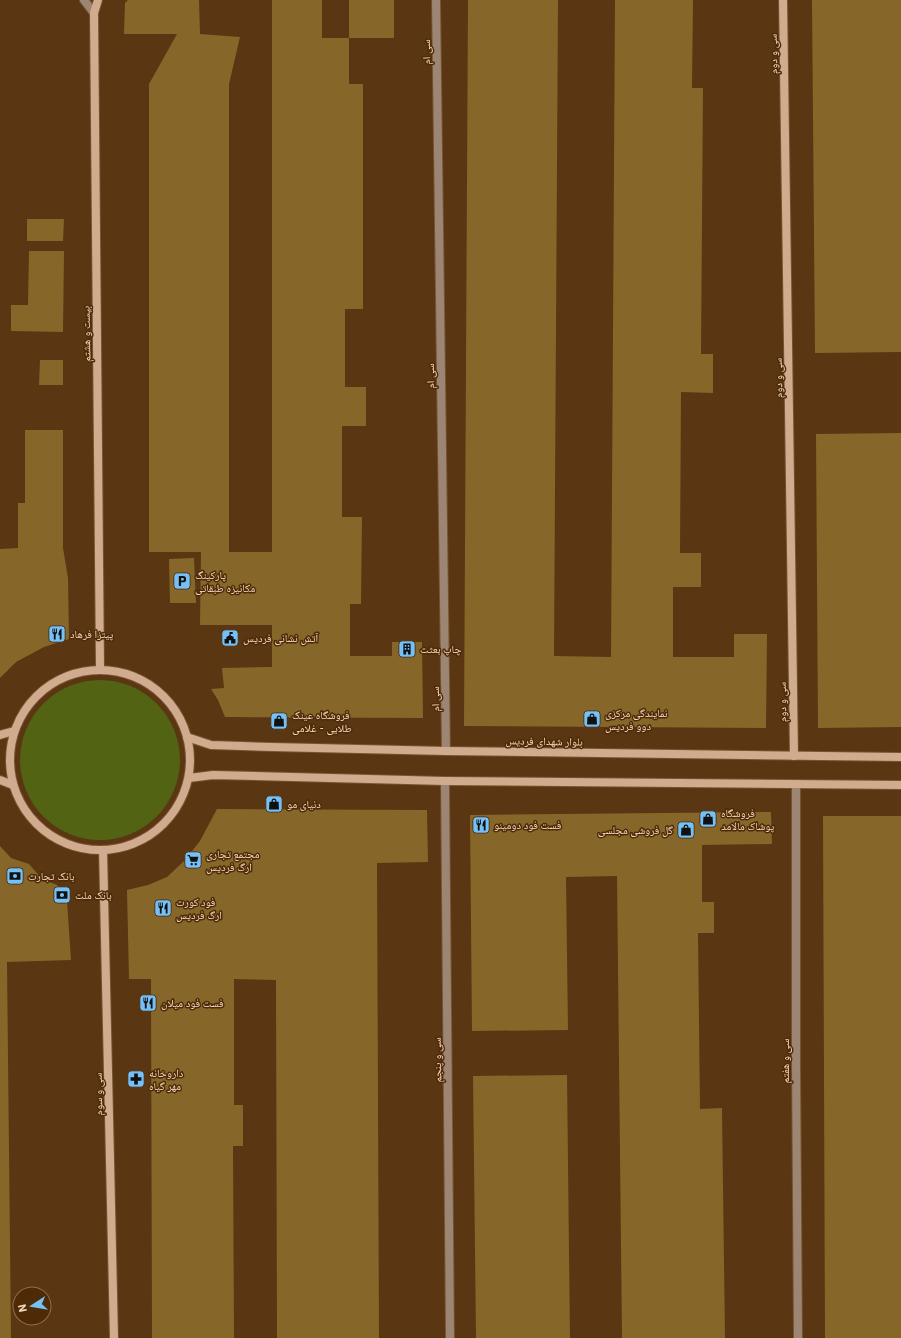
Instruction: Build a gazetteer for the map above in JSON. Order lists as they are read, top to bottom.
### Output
{
  "streets": {
    "main road": [
      "سی و دوم",
      "بیست و هشتم",
      "بلوار شهدای فردیس",
      "سی و سوم"
    ],
    "street": ["سی ام", "سی و پنجم", "سی و هفتم"]
  },
  "crossings": [
    ["سی ام", "بلوار شهدای فردیس"],
    ["سی و دوم", "بلوار شهدای فردیس"]
  ],
  "places": {
    "parking": ["پارکینگ مکانیزه طبقاتی"],
    "restaurant": [
      "پیتزا فرهاد",
      "فست فود دومینو",
      "فود کورت ارگ فردیس",
      "فست فود میلان"
    ],
    "public building": ["آتش نشانی فردیس"],
    "building": ["چاپ بعثت"],
    "shop": [
      "نمایندگی مرکزی دوو فردیس",
      "فروشگاه عینک طلایی - غلامی",
      "دنیای مو",
      "فروشگاه پوشاک مالامد",
      "گل فروشی مجلسی"
    ],
    "supermarket": ["مجتمع تجاری ارگ فردیس"],
    "bank": ["بانک تجارت", "بانک ملت"],
    "pharmacy": ["داروخانه مهر گیاه"]
  },
  "north": "left"
}
